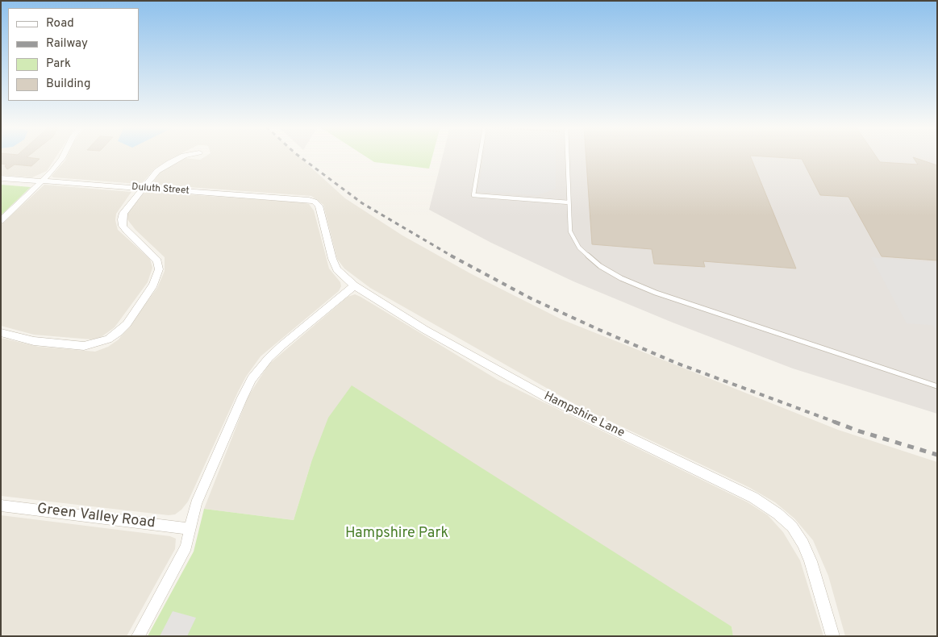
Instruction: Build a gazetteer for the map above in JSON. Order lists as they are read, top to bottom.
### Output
{
  "streets": {
    "street": ["Duluth Street", "Hampshire Lane", "Green Valley Road"]
  },
  "crossings": [
    ["Duluth Street", "Hampshire Lane"]
  ],
  "parks": ["Hampshire Park"],
  "legend": [
    "Road",
    "Railway",
    "Park",
    "Building"
  ]
}
